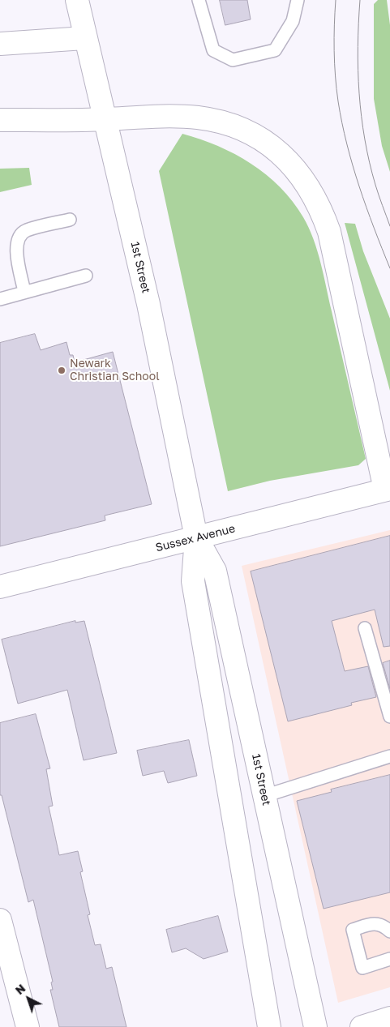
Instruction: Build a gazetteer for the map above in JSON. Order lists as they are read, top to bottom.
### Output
{
  "streets": {
    "main road": ["1st Street", "Sussex Avenue"]
  },
  "crossings": [
    ["1st Street", "Sussex Avenue"]
  ],
  "places": ["Newark Christian School"],
  "north": "top left"
}
